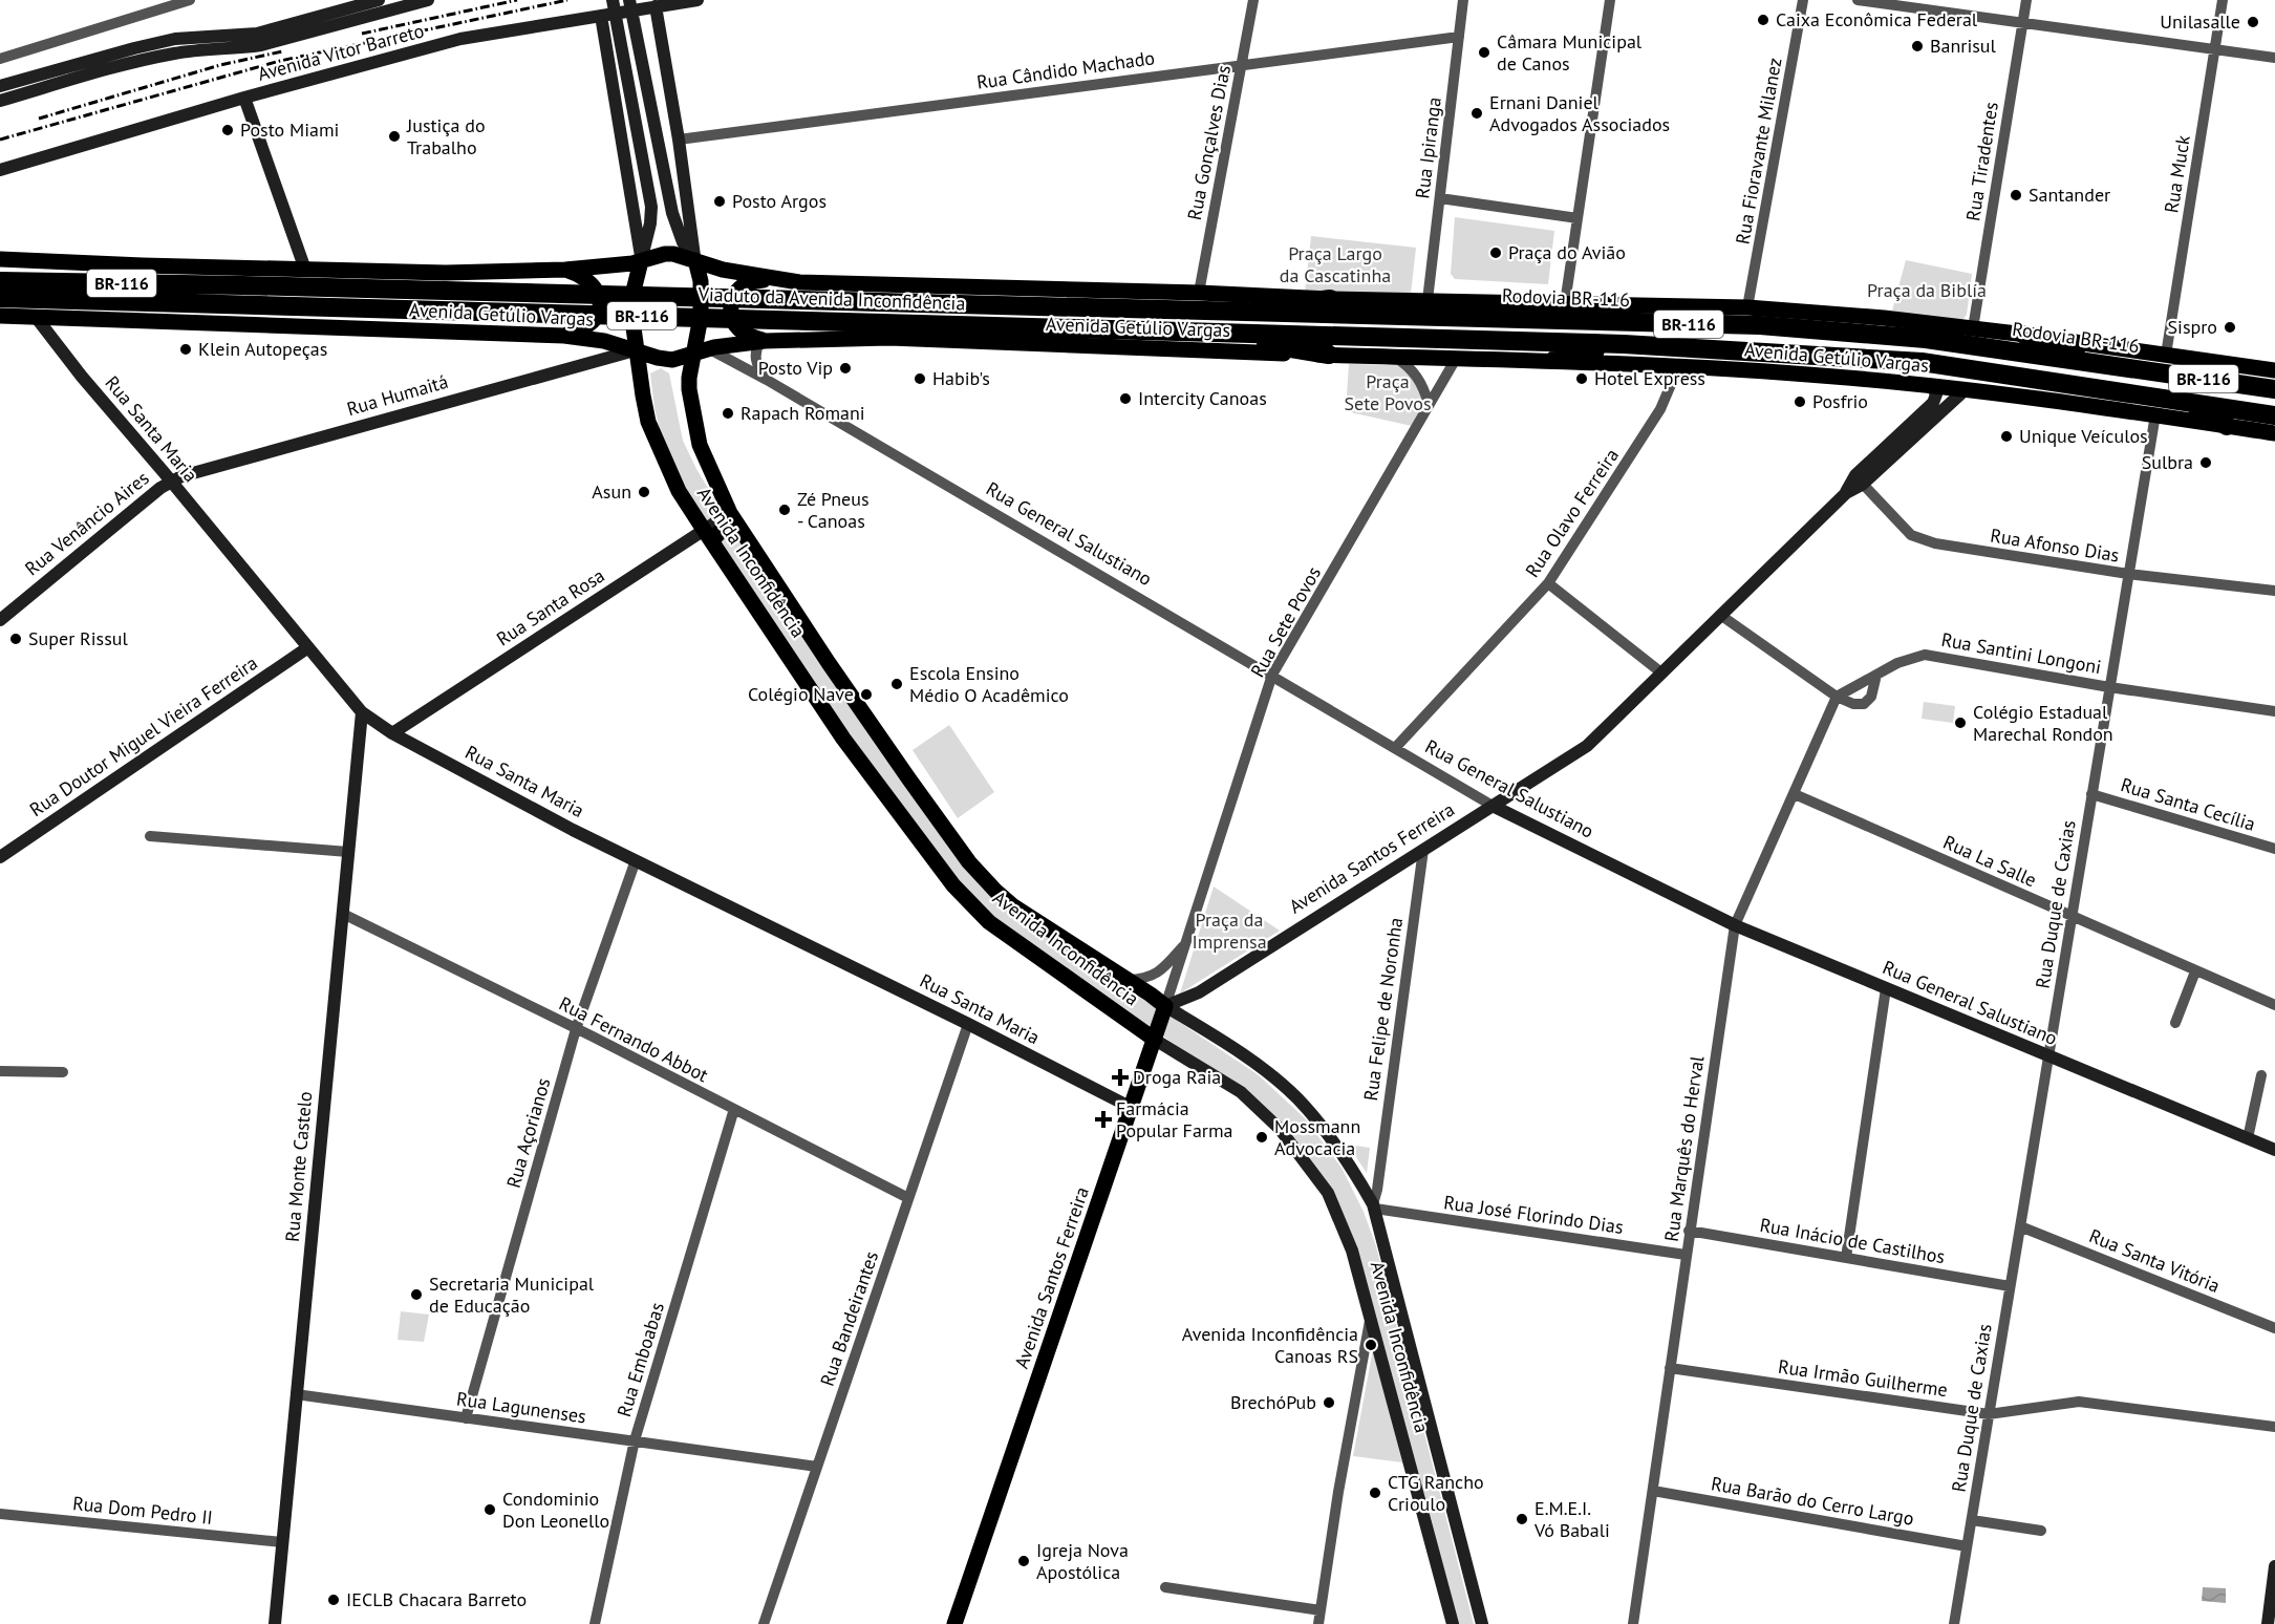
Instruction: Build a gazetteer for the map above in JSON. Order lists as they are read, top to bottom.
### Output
{
  "streets": {
    "highway": ["BR-116", "Rodovia BR-116", "Viaduto da Avenida Inconfidência"],
    "main road": [
      "Avenida Vitor Barreto",
      "Avenida Getúlio Vargas",
      "Rua Humaitá",
      "Rua Santa Maria",
      "Rua Venâncio Aires",
      "Rua General Salustiano",
      "Avenida Inconfidência",
      "Rua Santa Rosa",
      "Rua Doutor Miguel Vieira Ferreira",
      "Avenida Santos Ferreira",
      "Rua Monte Castelo"
    ],
    "street": [
      "Rua Cândido Machado",
      "Rua Gonçalves Dias",
      "Rua Ipiranga",
      "Rua Fioravante Milanez",
      "Rua Tiradentes",
      "Rua Muck",
      "Rua Olavo Ferreira",
      "Rua Afonso Dias",
      "Rua Sete Povos",
      "Rua Santini Longoni",
      "Rua Santa Cecília",
      "Rua La Salle",
      "Rua Duque de Caxias",
      "Rua Felipe de Noronha",
      "Rua Fernando Abbot",
      "Rua Açorianos",
      "Rua Marquês do Herval",
      "Rua José Florindo Dias",
      "Rua Inácio de Castilhos",
      "Rua Santa Vitória",
      "Rua Bandeirantes",
      "Rua Emboabas",
      "Rua Irmão Guilherme",
      "Rua Lagunenses",
      "Rua Barão do Cerro Largo",
      "Rua Dom Pedro II"
    ]
  },
  "crossings": [
    ["Avenida Vitor Barreto", "Avenida Inconfidência"],
    ["Rua Cândido Machado", "Rua Gonçalves Dias"],
    ["Rua Cândido Machado", "Rua Ipiranga"],
    ["Rua Cândido Machado", "Avenida Inconfidência"],
    ["Rua Gonçalves Dias", "Avenida Getúlio Vargas"],
    ["Rua Ipiranga", "Avenida Getúlio Vargas"],
    ["Rua Fioravante Milanez", "Avenida Getúlio Vargas"],
    ["Rua Tiradentes", "Avenida Getúlio Vargas"],
    ["Rua Muck", "Avenida Getúlio Vargas"],
    ["BR-116", "Rodovia BR-116"],
    ["BR-116", "Viaduto da Avenida Inconfidência"],
    ["BR-116", "Avenida Getúlio Vargas"],
    ["Rodovia BR-116", "Viaduto da Avenida Inconfidência"],
    ["Avenida Getúlio Vargas", "Rua Humaitá"],
    ["Avenida Getúlio Vargas", "Rua Santa Maria"],
    ["Avenida Getúlio Vargas", "Rua Olavo Ferreira"],
    ["Avenida Getúlio Vargas", "Rua General Salustiano"],
    ["Avenida Getúlio Vargas", "Avenida Inconfidência"],
    ["Avenida Getúlio Vargas", "Rua Sete Povos"],
    ["Avenida Getúlio Vargas", "Avenida Santos Ferreira"],
    ["Avenida Getúlio Vargas", "Rua Duque de Caxias"],
    ["Rua Humaitá", "Rua Santa Maria"],
    ["Rua Humaitá", "Rua Venâncio Aires"],
    ["Rua Humaitá", "Rua General Salustiano"],
    ["Rua Humaitá", "Avenida Inconfidência"],
    ["Rua Santa Maria", "Rua Venâncio Aires"],
    ["Rua Santa Maria", "Rua Santa Rosa"],
    ["Rua Santa Maria", "Rua Doutor Miguel Vieira Ferreira"],
    ["Rua Santa Maria", "Avenida Santos Ferreira"],
    ["Rua Santa Maria", "Rua Açorianos"],
    ["Rua Santa Maria", "Rua Monte Castelo"],
    ["Rua Santa Maria", "Rua Bandeirantes"],
    ["Rua Olavo Ferreira", "Rua General Salustiano"],
    ["Rua General Salustiano", "Avenida Inconfidência"],
    ["Rua General Salustiano", "Rua Sete Povos"],
    ["Rua General Salustiano", "Avenida Santos Ferreira"],
    ["Rua General Salustiano", "Rua Duque de Caxias"],
    ["Rua General Salustiano", "Rua Marquês do Herval"],
    ["Rua Afonso Dias", "Avenida Santos Ferreira"],
    ["Rua Afonso Dias", "Rua Duque de Caxias"],
    ["Avenida Inconfidência", "Rua Santa Rosa"],
    ["Avenida Inconfidência", "Rua Sete Povos"],
    ["Avenida Inconfidência", "Avenida Santos Ferreira"],
    ["Avenida Inconfidência", "Rua Felipe de Noronha"],
    ["Avenida Inconfidência", "Rua José Florindo Dias"],
    ["Rua Sete Povos", "Avenida Santos Ferreira"],
    ["Rua Santini Longoni", "Rua Duque de Caxias"],
    ["Rua Santini Longoni", "Rua Marquês do Herval"],
    ["Rua Santa Cecília", "Rua Duque de Caxias"],
    ["Avenida Santos Ferreira", "Rua Felipe de Noronha"],
    ["Rua La Salle", "Rua Duque de Caxias"],
    ["Rua La Salle", "Rua Marquês do Herval"],
    ["Rua Duque de Caxias", "Rua Inácio de Castilhos"],
    ["Rua Duque de Caxias", "Rua Santa Vitória"],
    ["Rua Duque de Caxias", "Rua Irmão Guilherme"],
    ["Rua Duque de Caxias", "Rua Barão do Cerro Largo"],
    ["Rua Felipe de Noronha", "Rua José Florindo Dias"],
    ["Rua Fernando Abbot", "Rua Açorianos"],
    ["Rua Fernando Abbot", "Rua Monte Castelo"],
    ["Rua Fernando Abbot", "Rua Bandeirantes"],
    ["Rua Fernando Abbot", "Rua Emboabas"],
    ["Rua Açorianos", "Rua Lagunenses"],
    ["Rua Marquês do Herval", "Rua José Florindo Dias"],
    ["Rua Marquês do Herval", "Rua Inácio de Castilhos"],
    ["Rua Marquês do Herval", "Rua Irmão Guilherme"],
    ["Rua Marquês do Herval", "Rua Barão do Cerro Largo"],
    ["Rua Monte Castelo", "Rua Lagunenses"],
    ["Rua Monte Castelo", "Rua Dom Pedro II"],
    ["Rua Bandeirantes", "Rua Lagunenses"],
    ["Rua Emboabas", "Rua Lagunenses"]
  ],
  "parks": [
    "Praça Largo da Cascatinha",
    "Praça da Biblía",
    "Praça Sete Povos",
    "Praça da Imprensa"
  ],
  "places": {
    "other": [
      "Caixa Econômica Federal",
      "Unilasalle",
      "Banrisul",
      "Câmara Municipal de Canos",
      "Ernani Daniel Advogados Associados",
      "Posto Miami",
      "Justiça do Trabalho",
      "Santander",
      "Posto Argos",
      "Praça do Avião",
      "Sispro",
      "Klein Autopeças",
      "Posto Vip",
      "Habib's",
      "Hotel Express",
      "Intercity Canoas",
      "Posfrio",
      "Rapach Romani",
      "Unique Veículos",
      "Sulbra",
      "Asun",
      "Zé Pneus - Canoas",
      "Super Rissul",
      "Escola Ensino Médio O Acadêmico",
      "Colégio Nave",
      "Colégio Estadual Marechal Rondon",
      "Mossmann Advocacia",
      "Secretaria Municipal de Educação",
      "Avenida Inconfidência Canoas RS",
      "BrechóPub",
      "CTG Rancho Crioulo",
      "Condominio Don Leonello",
      "E.M.E.I. Vó Babali",
      "Igreja Nova Apostólica",
      "IECLB Chacara Barreto"
    ],
    "health": ["Droga Raia", "Farmácia Popular Farma"]
  }
}
